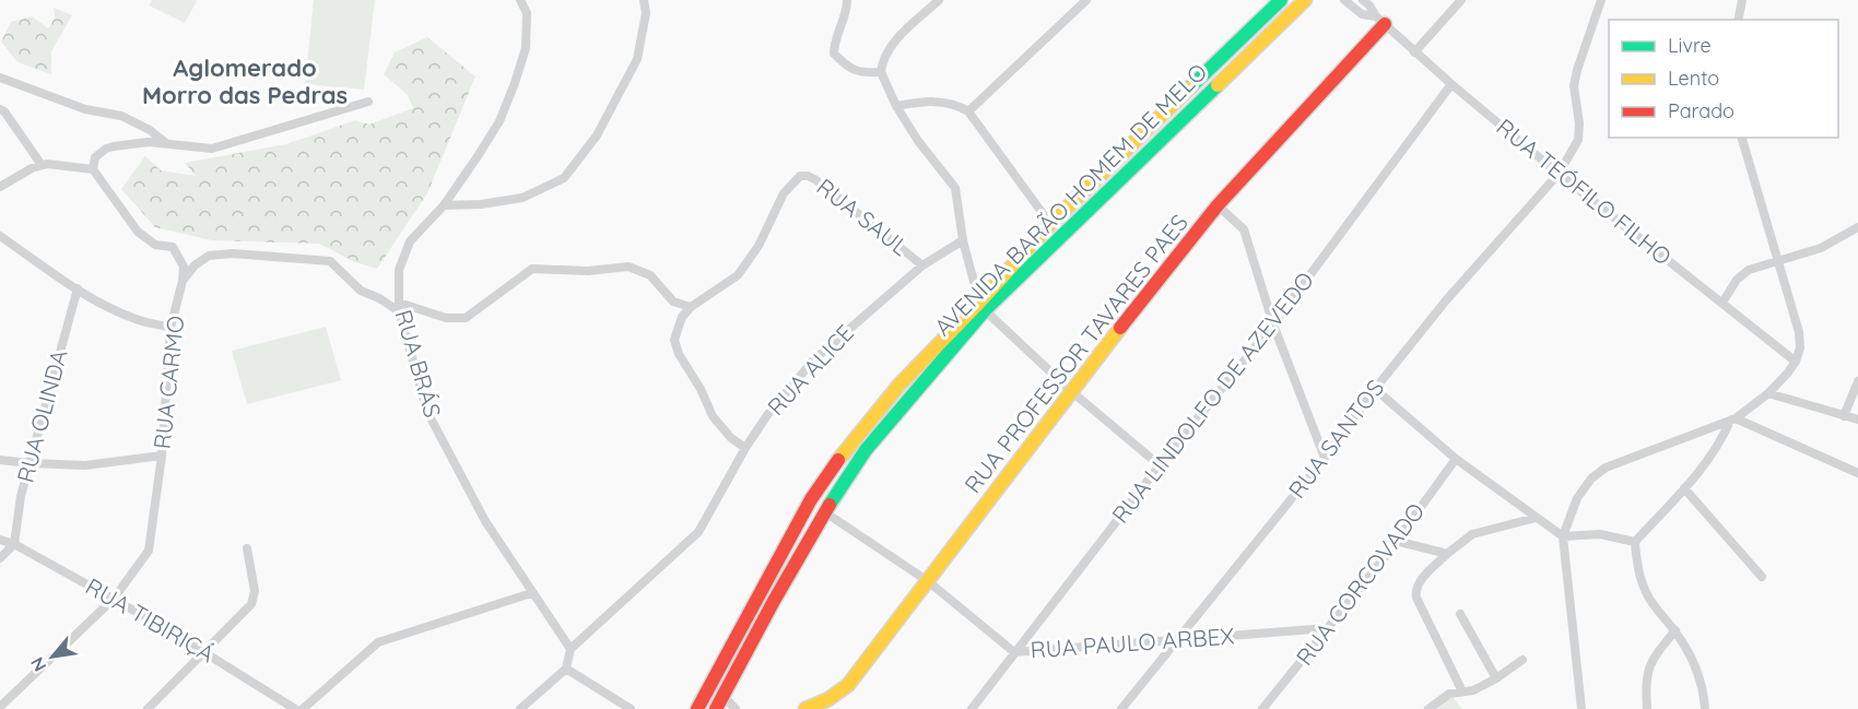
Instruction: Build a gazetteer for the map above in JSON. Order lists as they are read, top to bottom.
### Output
{
  "streets": {
    "main road": ["AVENIDA BARÃO HOMEM DE MELO", "RUA PROFESSOR TAVARES PAES"],
    "street": [
      "RUA TEÓFILO FILHO",
      "RUA SAUL",
      "RUA BRÁS",
      "RUA ALICE",
      "RUA CARMO",
      "RUA LINDOLFO DE AZEVEDO",
      "RUA OLINDA",
      "RUA SANTOS",
      "RUA CORCOVADO",
      "RUA TIBIRIÇÁ",
      "RUA PAULO ARBEX"
    ]
  },
  "crossings": [
    ["RUA TEÓFILO FILHO", "RUA PROFESSOR TAVARES PAES"],
    ["RUA TEÓFILO FILHO", "RUA LINDOLFO DE AZEVEDO"],
    ["RUA TEÓFILO FILHO", "RUA SANTOS"],
    ["AVENIDA BARÃO HOMEM DE MELO", "RUA PAULO ARBEX"],
    ["RUA SAUL", "RUA ALICE"],
    ["RUA PROFESSOR TAVARES PAES", "RUA PAULO ARBEX"],
    ["RUA BRÁS", "RUA ALICE"],
    ["RUA CARMO", "RUA TIBIRIÇÁ"],
    ["RUA LINDOLFO DE AZEVEDO", "RUA PAULO ARBEX"],
    ["RUA OLINDA", "RUA TIBIRIÇÁ"],
    ["RUA SANTOS", "RUA PAULO ARBEX"],
    ["RUA CORCOVADO", "RUA PAULO ARBEX"]
  ],
  "districts": ["Aglomerado Morro das Pedras"],
  "legend": ["Livre", "Lento", "Parado"],
  "north": "bottom left"
}
